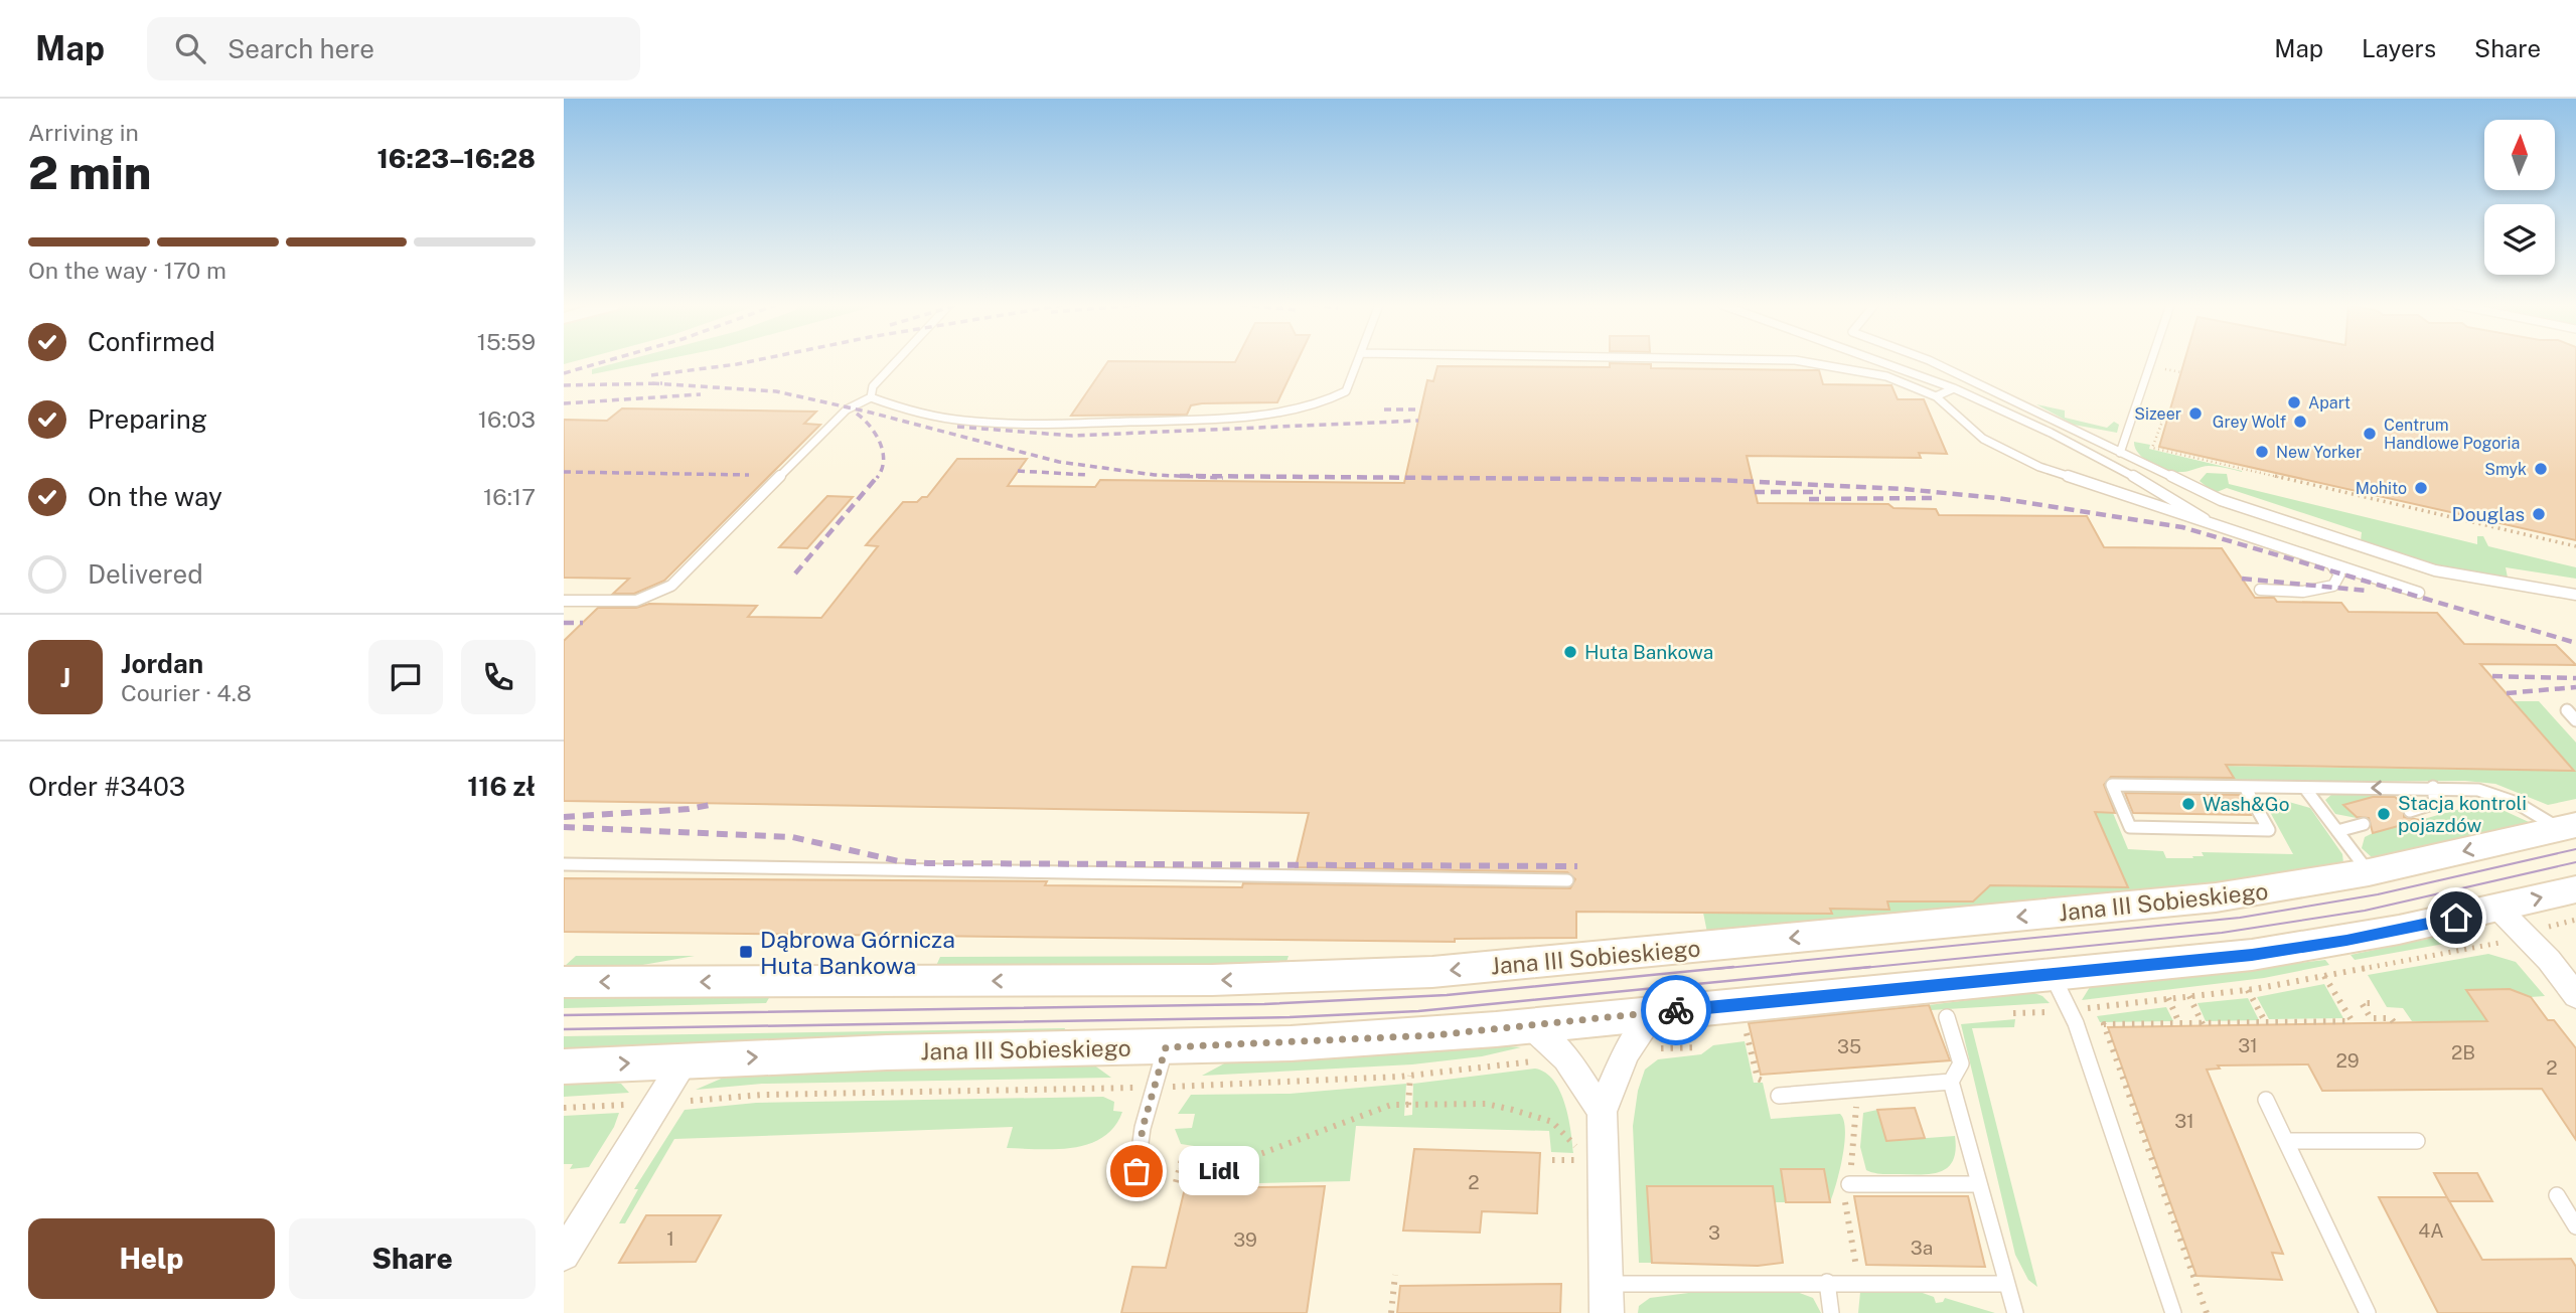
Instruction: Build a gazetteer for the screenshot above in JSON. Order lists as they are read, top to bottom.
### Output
{
  "streets": {
    "main road": ["Jana III Sobieskiego"]
  },
  "places": {
    "other": [
      "Apart",
      "Sizeer",
      "Grey Wolf",
      "Centrum Handlowe Pogoria",
      "New Yorker",
      "Smyk",
      "Mohito",
      "Douglas",
      "Huta Bankowa",
      "Wash&Go",
      "Stacja kontroli pojazdów",
      "Lidl"
    ],
    "transit": ["Dąbrowa Górnicza Huta Bankowa"]
  },
  "house_numbers": [
    "31",
    "35",
    "2B",
    "29",
    "2",
    "31",
    "2",
    "4A",
    "3",
    "1",
    "39",
    "3a"
  ],
  "north": "top",
  "page": {
    "header": "Map",
    "search": "Search here",
    "nav": ["Map", "Layers", "Share"],
    "heading": ["2 min", "Arriving in", "16:23–16:28"],
    "panel": [
      "Jordan",
      "Courier · 4.8",
      "Order #3403",
      "116 zł"
    ],
    "bar": "On the way · 170 m",
    "list": [
      ["Confirmed", "15:59"],
      ["Preparing", "16:03"],
      ["On the way", "16:17"],
      "Delivered"
    ],
    "round": "J",
    "bubble": "Lidl",
    "buttons": ["Help", "Share"]
  }
}
